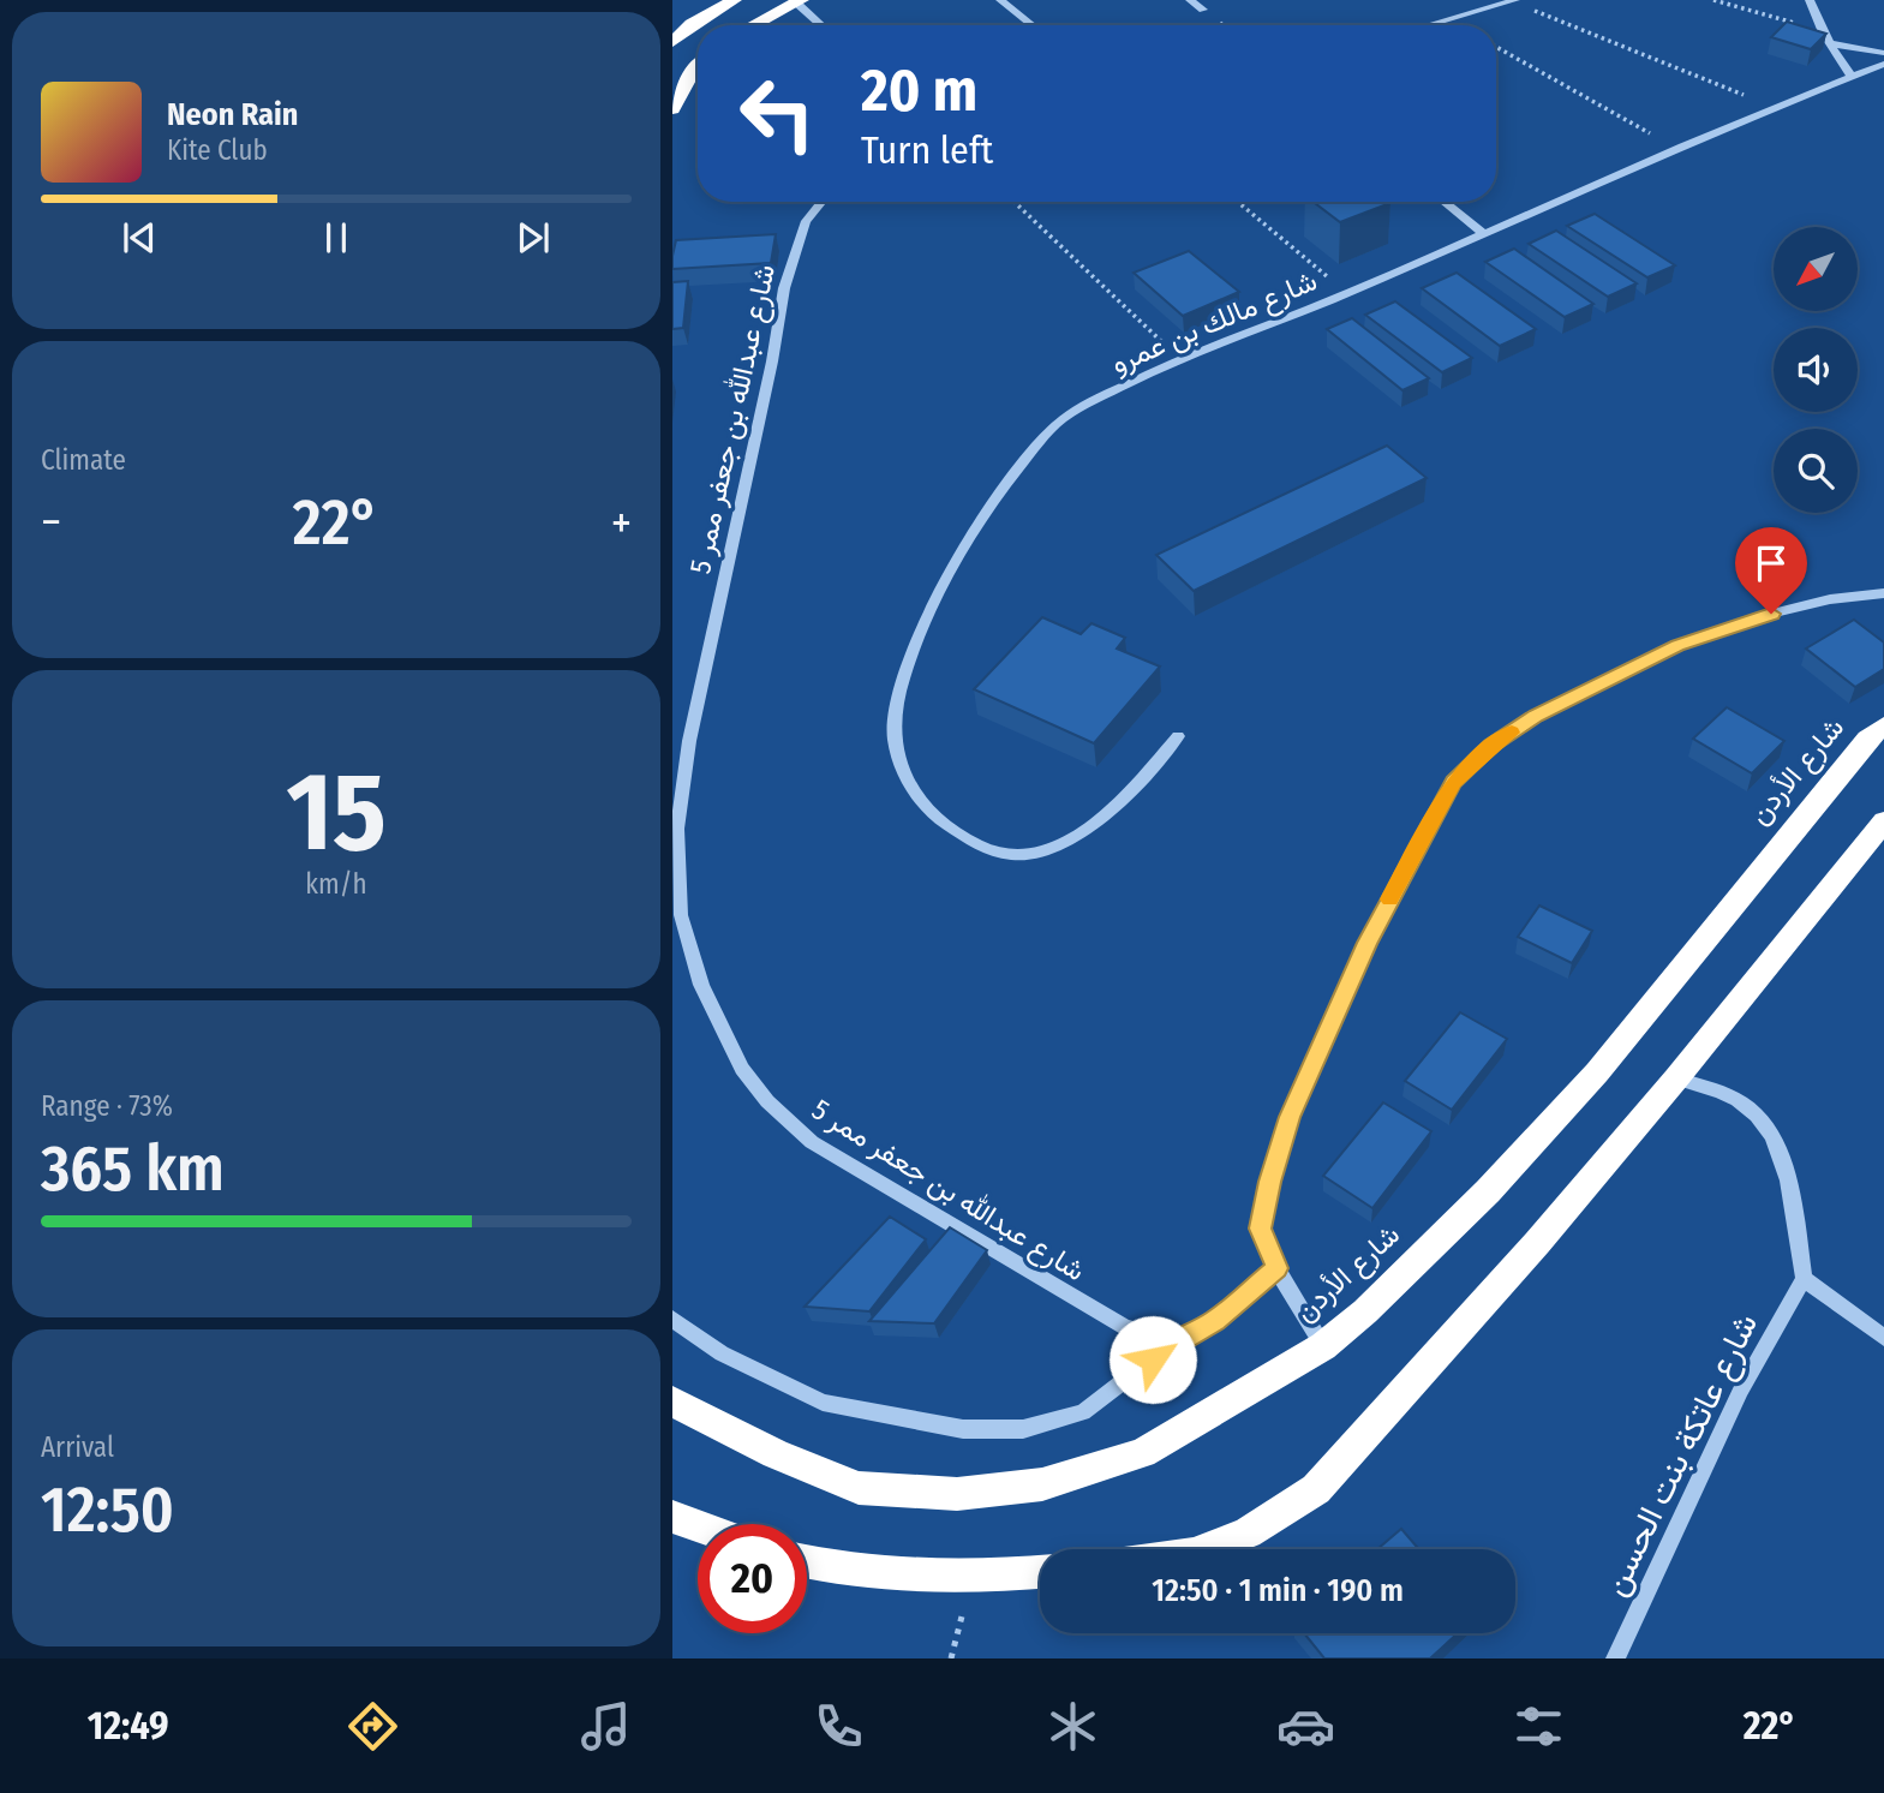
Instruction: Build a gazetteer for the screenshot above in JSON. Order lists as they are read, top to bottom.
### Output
{
  "streets": {
    "highway": ["شارع الأردن"],
    "street": ["شارع مالك بن عمرو", "شارع عبدالله بن جعفر ممر 5", "شارع عاتكة بنت الحسن"]
  },
  "north": "bottom left",
  "page": {
    "turn": ["20 m", "Turn left"],
    "song": ["Neon Rain", "Kite Club"],
    "tile": [
      "Climate",
      ["15", "km/h"],
      ["Range · 73%", "365 km"],
      ["Arrival", "12:50"]
    ],
    "heat": ["−", "22°", "+"],
    "limit": "20",
    "trip": "12:50 · 1 min · 190 m",
    "tabs": ["12:49", "22°"]
  }
}
